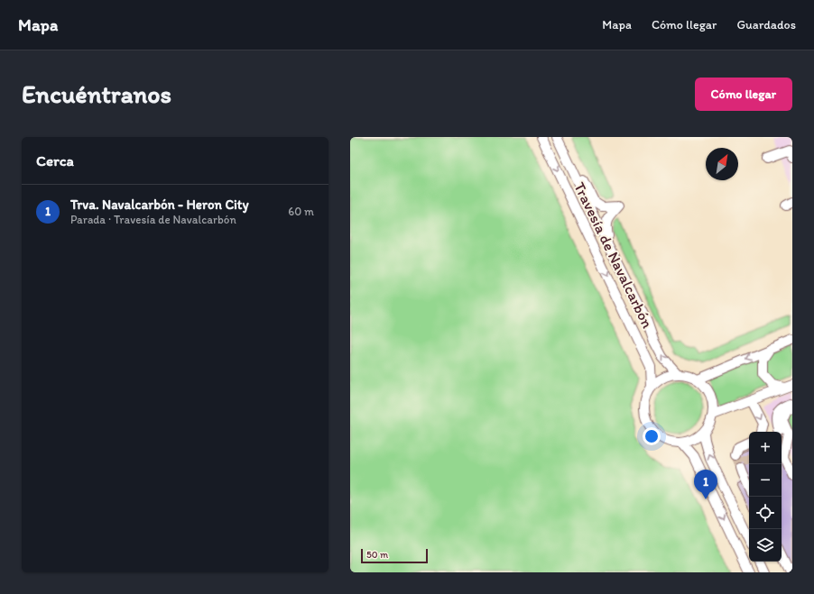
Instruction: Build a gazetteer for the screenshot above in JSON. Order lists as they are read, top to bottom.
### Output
{
  "streets": {
    "street": ["Travesía de Navalcarbón"]
  },
  "scale_bar": "50 m",
  "north": "top right",
  "page": {
    "header": "Mapa",
    "nav": ["Mapa", "Cómo llegar", "Guardados"],
    "buttons": "Cómo llegar",
    "title": "Encuéntranos",
    "heading": "Cerca",
    "list": [
      {
        "mark": "1",
        "name": "Trva. Navalcarbón - Heron City",
        "note": "Parada · Travesía de Navalcarbón",
        "value": "60 m"
      }
    ],
    "map_buttons": ["+", "−"],
    "pins": "1",
    "scale": "50 m"
  }
}
